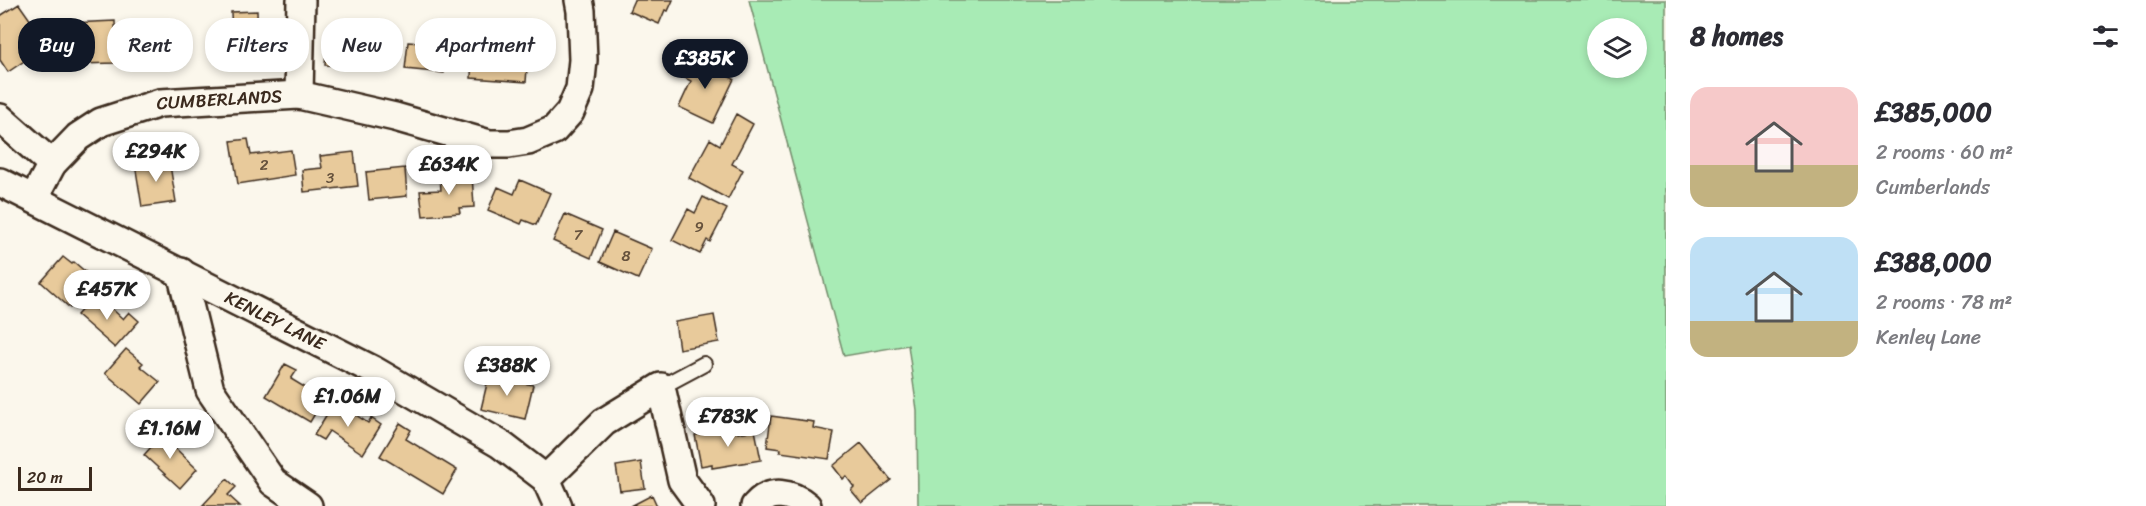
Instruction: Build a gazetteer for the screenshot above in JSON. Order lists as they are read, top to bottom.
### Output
{
  "streets": {
    "street": ["CUMBERLANDS", "KENLEY LANE"]
  },
  "crossings": [
    ["CUMBERLANDS", "KENLEY LANE"]
  ],
  "house_numbers": [
    "2",
    "3",
    "9",
    "7",
    "8"
  ],
  "scale_bar": "20 m",
  "page": {
    "heading": "8 homes",
    "chip": [
      "Buy",
      "Rent",
      "Filters",
      "New",
      "Apartment"
    ],
    "price": [
      "£385K",
      "£294K",
      "£634K",
      "£457K",
      "£388K",
      "£1.06M",
      "£783K",
      "£1.16M"
    ],
    "list": [
      {
        "name": "£385,000",
        "note": "2 rooms · 60 m² · Cumberlands"
      },
      {
        "name": "£388,000",
        "note": "2 rooms · 78 m² · Kenley Lane"
      }
    ],
    "scale": "20 m"
  }
}
